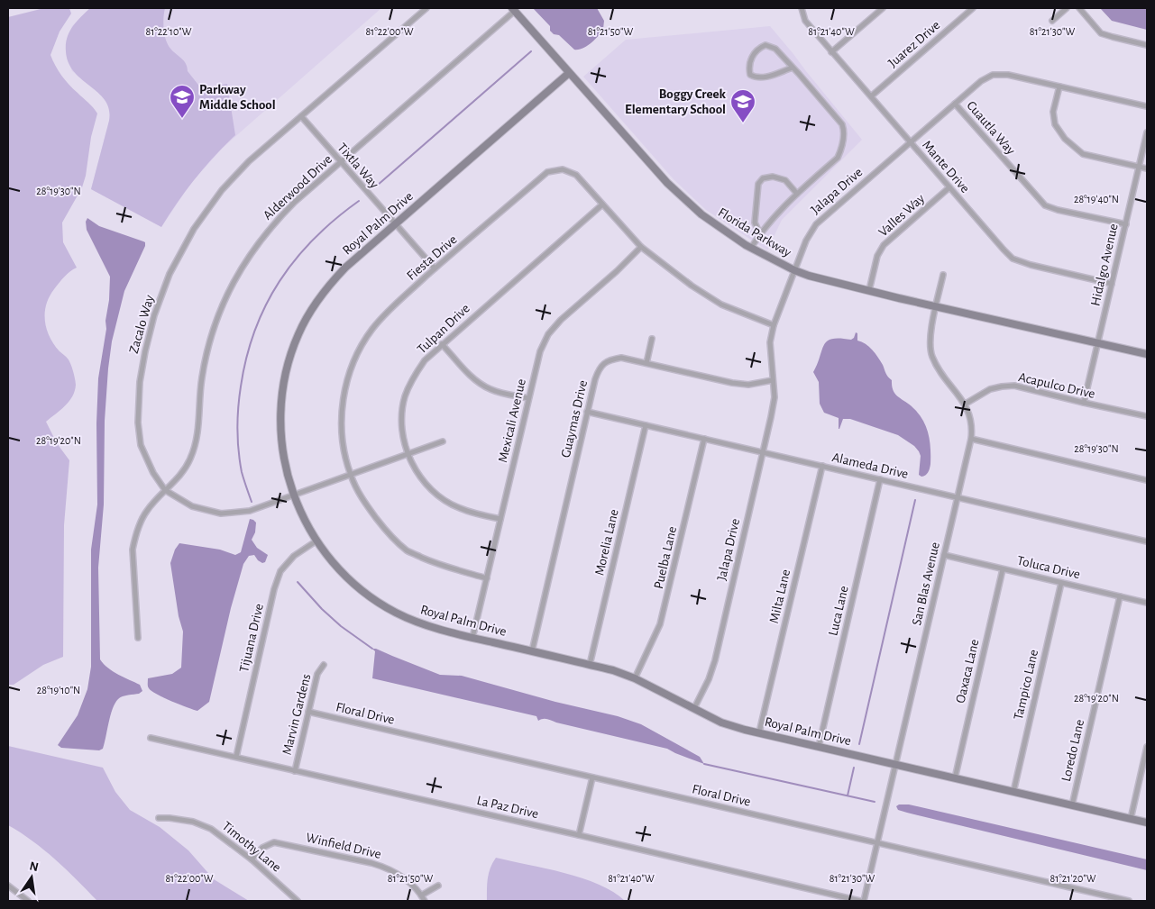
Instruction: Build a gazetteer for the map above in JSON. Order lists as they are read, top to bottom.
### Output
{
  "streets": {
    "street": [
      "Juarez Drive",
      "Cuautla Way",
      "Tixtla Way",
      "Mante Drive",
      "Alderwood Drive",
      "Jalapa Drive",
      "Valles Way",
      "Royal Palm Drive",
      "Florida Parkway",
      "Fiesta Drive",
      "Hidalgo Avenue",
      "Zacalo Way",
      "Tulpan Drive",
      "Acapulco Drive",
      "Guaymas Drive",
      "Mexicali Avenue",
      "Alameda Drive",
      "Morelia Lane",
      "Puelba Lane",
      "Toluca Drive",
      "San Blas Avenue",
      "Milta Lane",
      "Luca Lane",
      "Tijuana Drive",
      "Oaxaca Lane",
      "Tampico Lane",
      "Floral Drive",
      "Marvin Gardens",
      "Loredo Lane",
      "La Paz Drive",
      "Winfield Drive",
      "Timothy Lane"
    ]
  },
  "crossings": [
    ["Juarez Drive", "Mante Drive"],
    ["Cuautla Way", "Jalapa Drive"],
    ["Cuautla Way", "Hidalgo Avenue"],
    ["Tixtla Way", "Alderwood Drive"],
    ["Tixtla Way", "Royal Palm Drive"],
    ["Tixtla Way", "Fiesta Drive"],
    ["Tixtla Way", "Zacalo Way"],
    ["Mante Drive", "Jalapa Drive"],
    ["Mante Drive", "Valles Way"],
    ["Mante Drive", "Hidalgo Avenue"],
    ["Alderwood Drive", "Florida Parkway"],
    ["Alderwood Drive", "Zacalo Way"],
    ["Jalapa Drive", "Royal Palm Drive"],
    ["Jalapa Drive", "Florida Parkway"],
    ["Jalapa Drive", "Fiesta Drive"],
    ["Jalapa Drive", "Guaymas Drive"],
    ["Jalapa Drive", "Alameda Drive"],
    ["Valles Way", "Florida Parkway"],
    ["Royal Palm Drive", "Florida Parkway"],
    ["Royal Palm Drive", "Zacalo Way"],
    ["Royal Palm Drive", "Guaymas Drive"],
    ["Royal Palm Drive", "Mexicali Avenue"],
    ["Royal Palm Drive", "Morelia Lane"],
    ["Royal Palm Drive", "Puelba Lane"],
    ["Royal Palm Drive", "San Blas Avenue"],
    ["Royal Palm Drive", "Milta Lane"],
    ["Royal Palm Drive", "Luca Lane"],
    ["Royal Palm Drive", "Tijuana Drive"],
    ["Royal Palm Drive", "Oaxaca Lane"],
    ["Royal Palm Drive", "Tampico Lane"],
    ["Royal Palm Drive", "Loredo Lane"],
    ["Florida Parkway", "Hidalgo Avenue"],
    ["Florida Parkway", "San Blas Avenue"],
    ["Fiesta Drive", "Zacalo Way"],
    ["Fiesta Drive", "Tulpan Drive"],
    ["Fiesta Drive", "Mexicali Avenue"],
    ["Hidalgo Avenue", "Acapulco Drive"],
    ["Zacalo Way", "Tulpan Drive"],
    ["Tulpan Drive", "Mexicali Avenue"],
    ["Acapulco Drive", "San Blas Avenue"],
    ["Guaymas Drive", "Alameda Drive"],
    ["Alameda Drive", "Morelia Lane"],
    ["Alameda Drive", "Puelba Lane"],
    ["Alameda Drive", "San Blas Avenue"],
    ["Alameda Drive", "Milta Lane"],
    ["Alameda Drive", "Luca Lane"],
    ["Toluca Drive", "San Blas Avenue"],
    ["Toluca Drive", "Oaxaca Lane"],
    ["Toluca Drive", "Tampico Lane"],
    ["Toluca Drive", "Loredo Lane"],
    ["San Blas Avenue", "Floral Drive"],
    ["Tijuana Drive", "La Paz Drive"],
    ["Floral Drive", "Marvin Gardens"],
    ["Marvin Gardens", "La Paz Drive"],
    ["Winfield Drive", "Timothy Lane"]
  ],
  "places": {
    "school or university": ["Parkway Middle School", "Boggy Creek Elementary School"]
  },
  "north": "top",
  "coordinates": [
    "81°22'10\"W",
    "81°22'00\"W",
    "81°21'50\"W",
    "81°21'40\"W",
    "81°21'30\"W",
    "28°19'30\"N",
    "28°19'40\"N",
    "28°19'20\"N",
    "28°19'10\"N",
    "81°21'20\"W"
  ]
}
